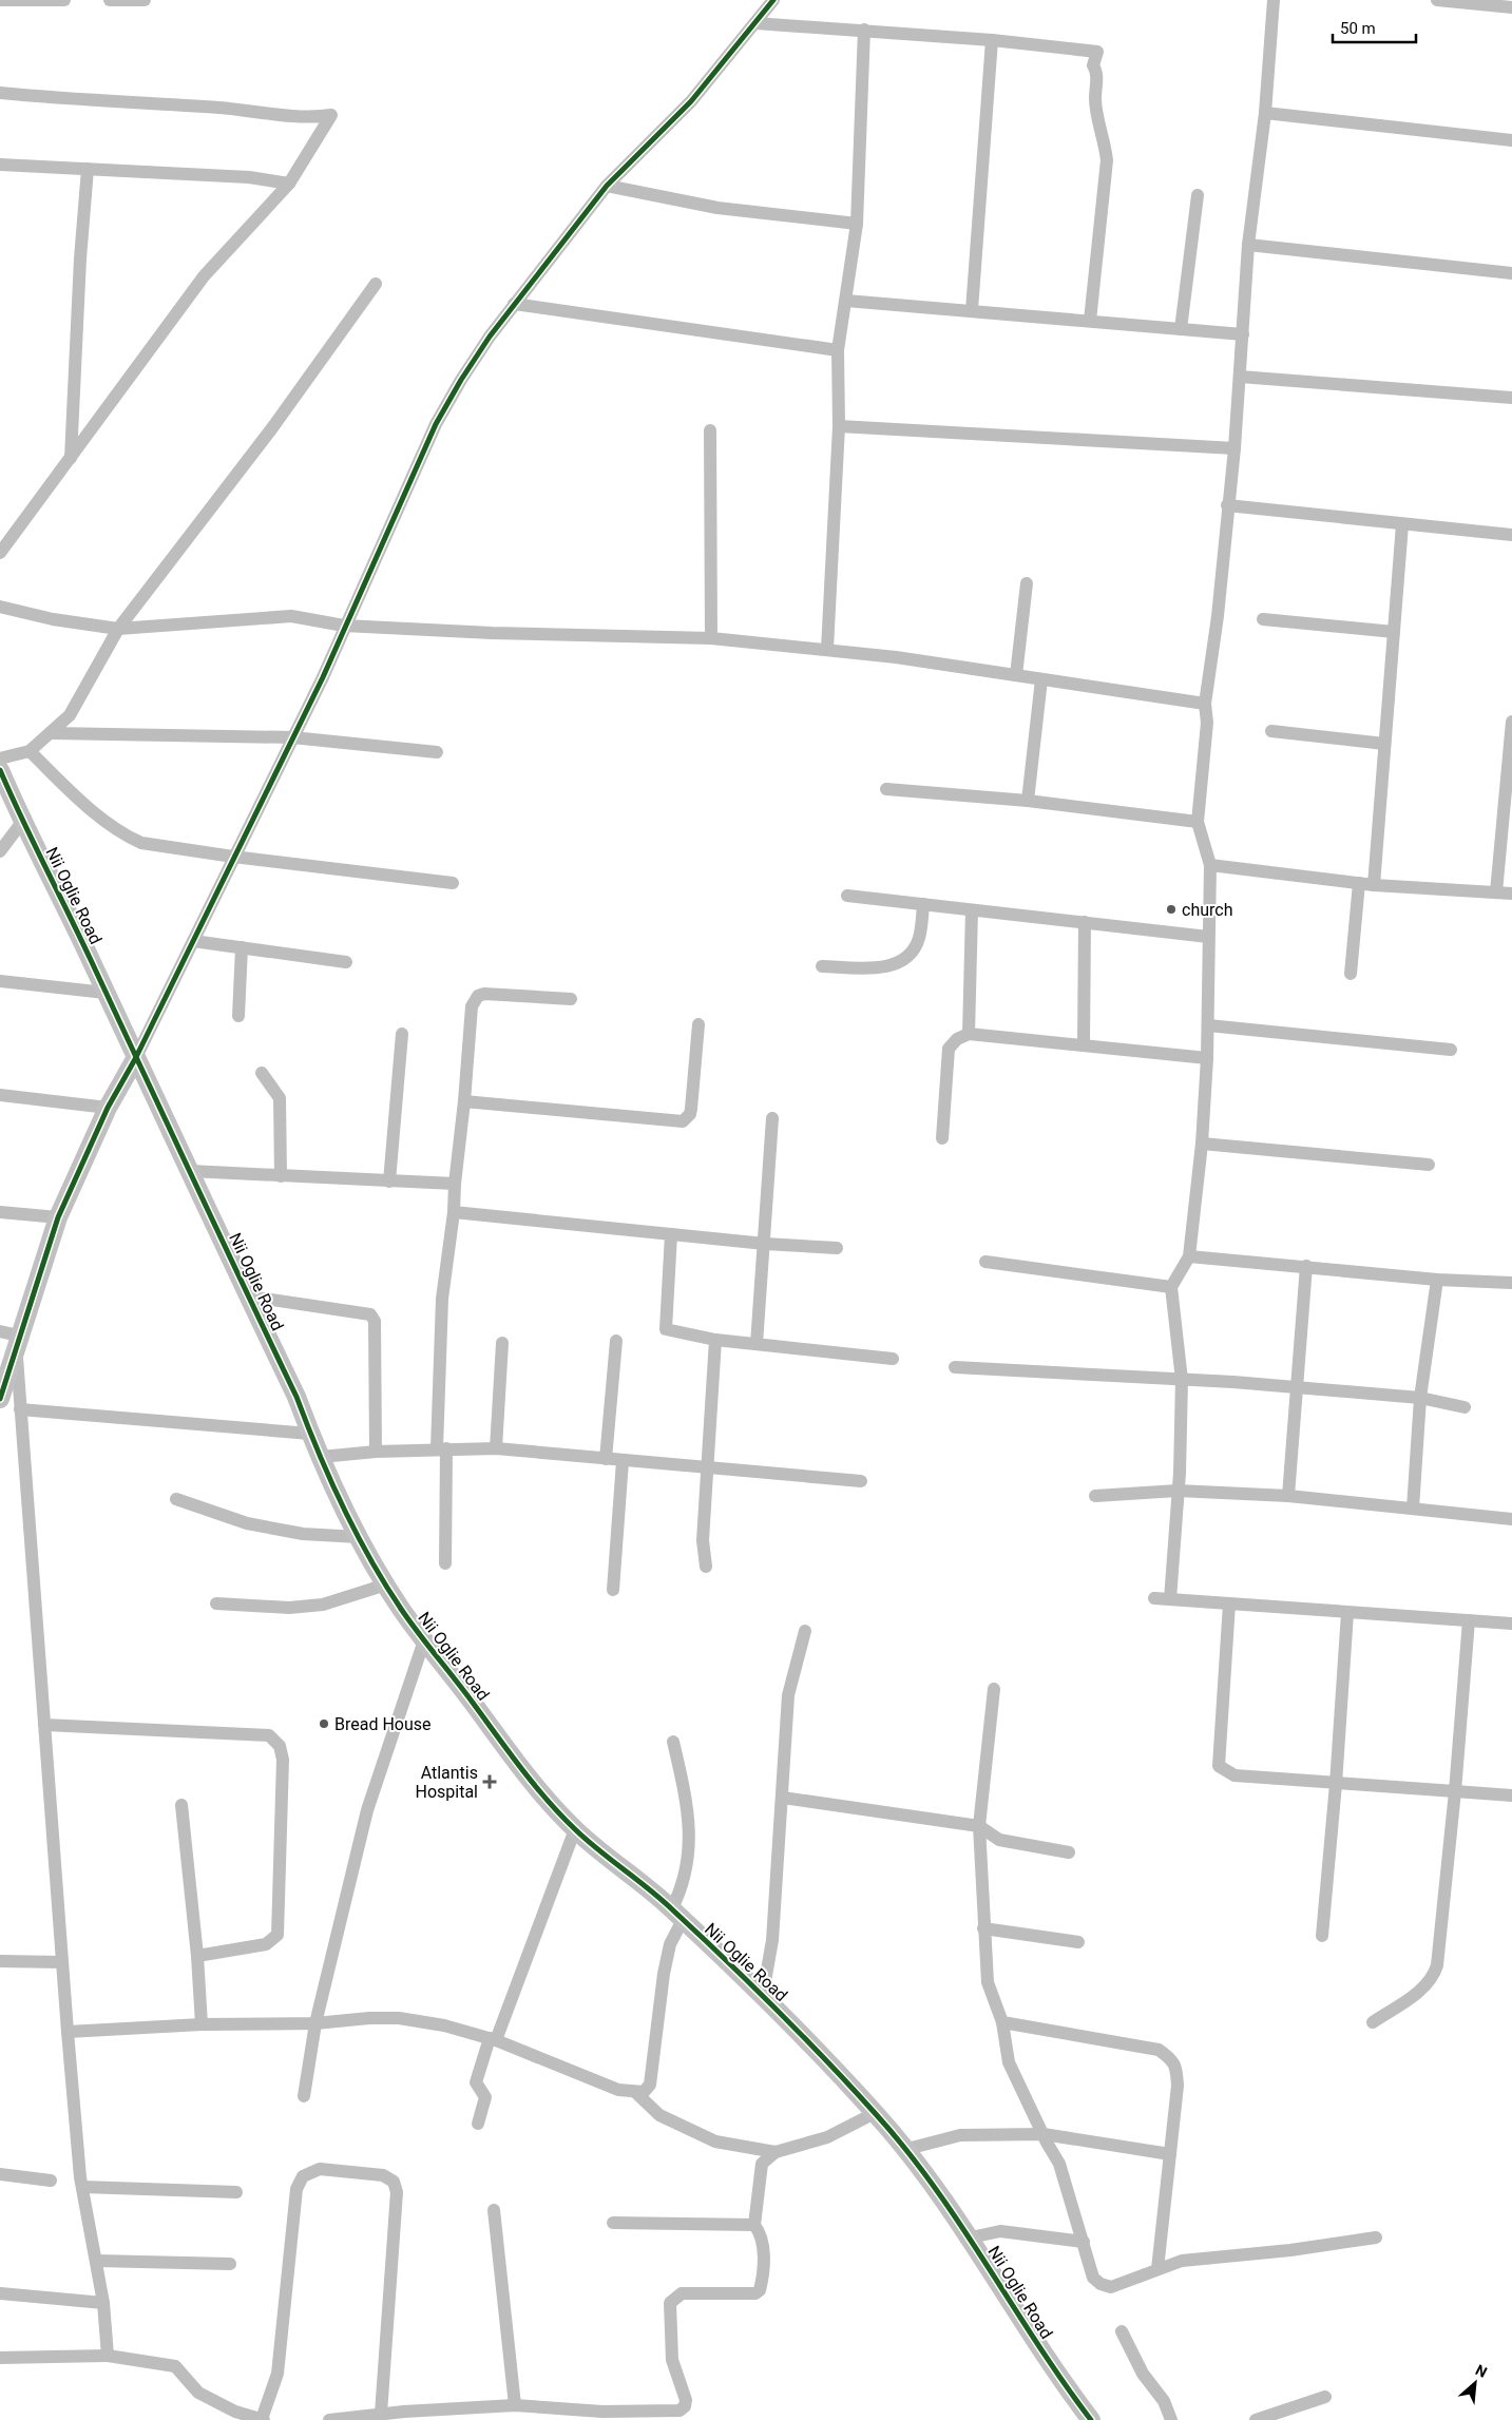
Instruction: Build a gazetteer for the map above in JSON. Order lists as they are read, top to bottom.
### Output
{
  "streets": {
    "street": ["Nii Oglie Road"]
  },
  "places": {
    "other": ["church", "Bread House"],
    "health": ["Atlantis Hospital"]
  },
  "scale_bar": "50 m",
  "north": "top right"
}
